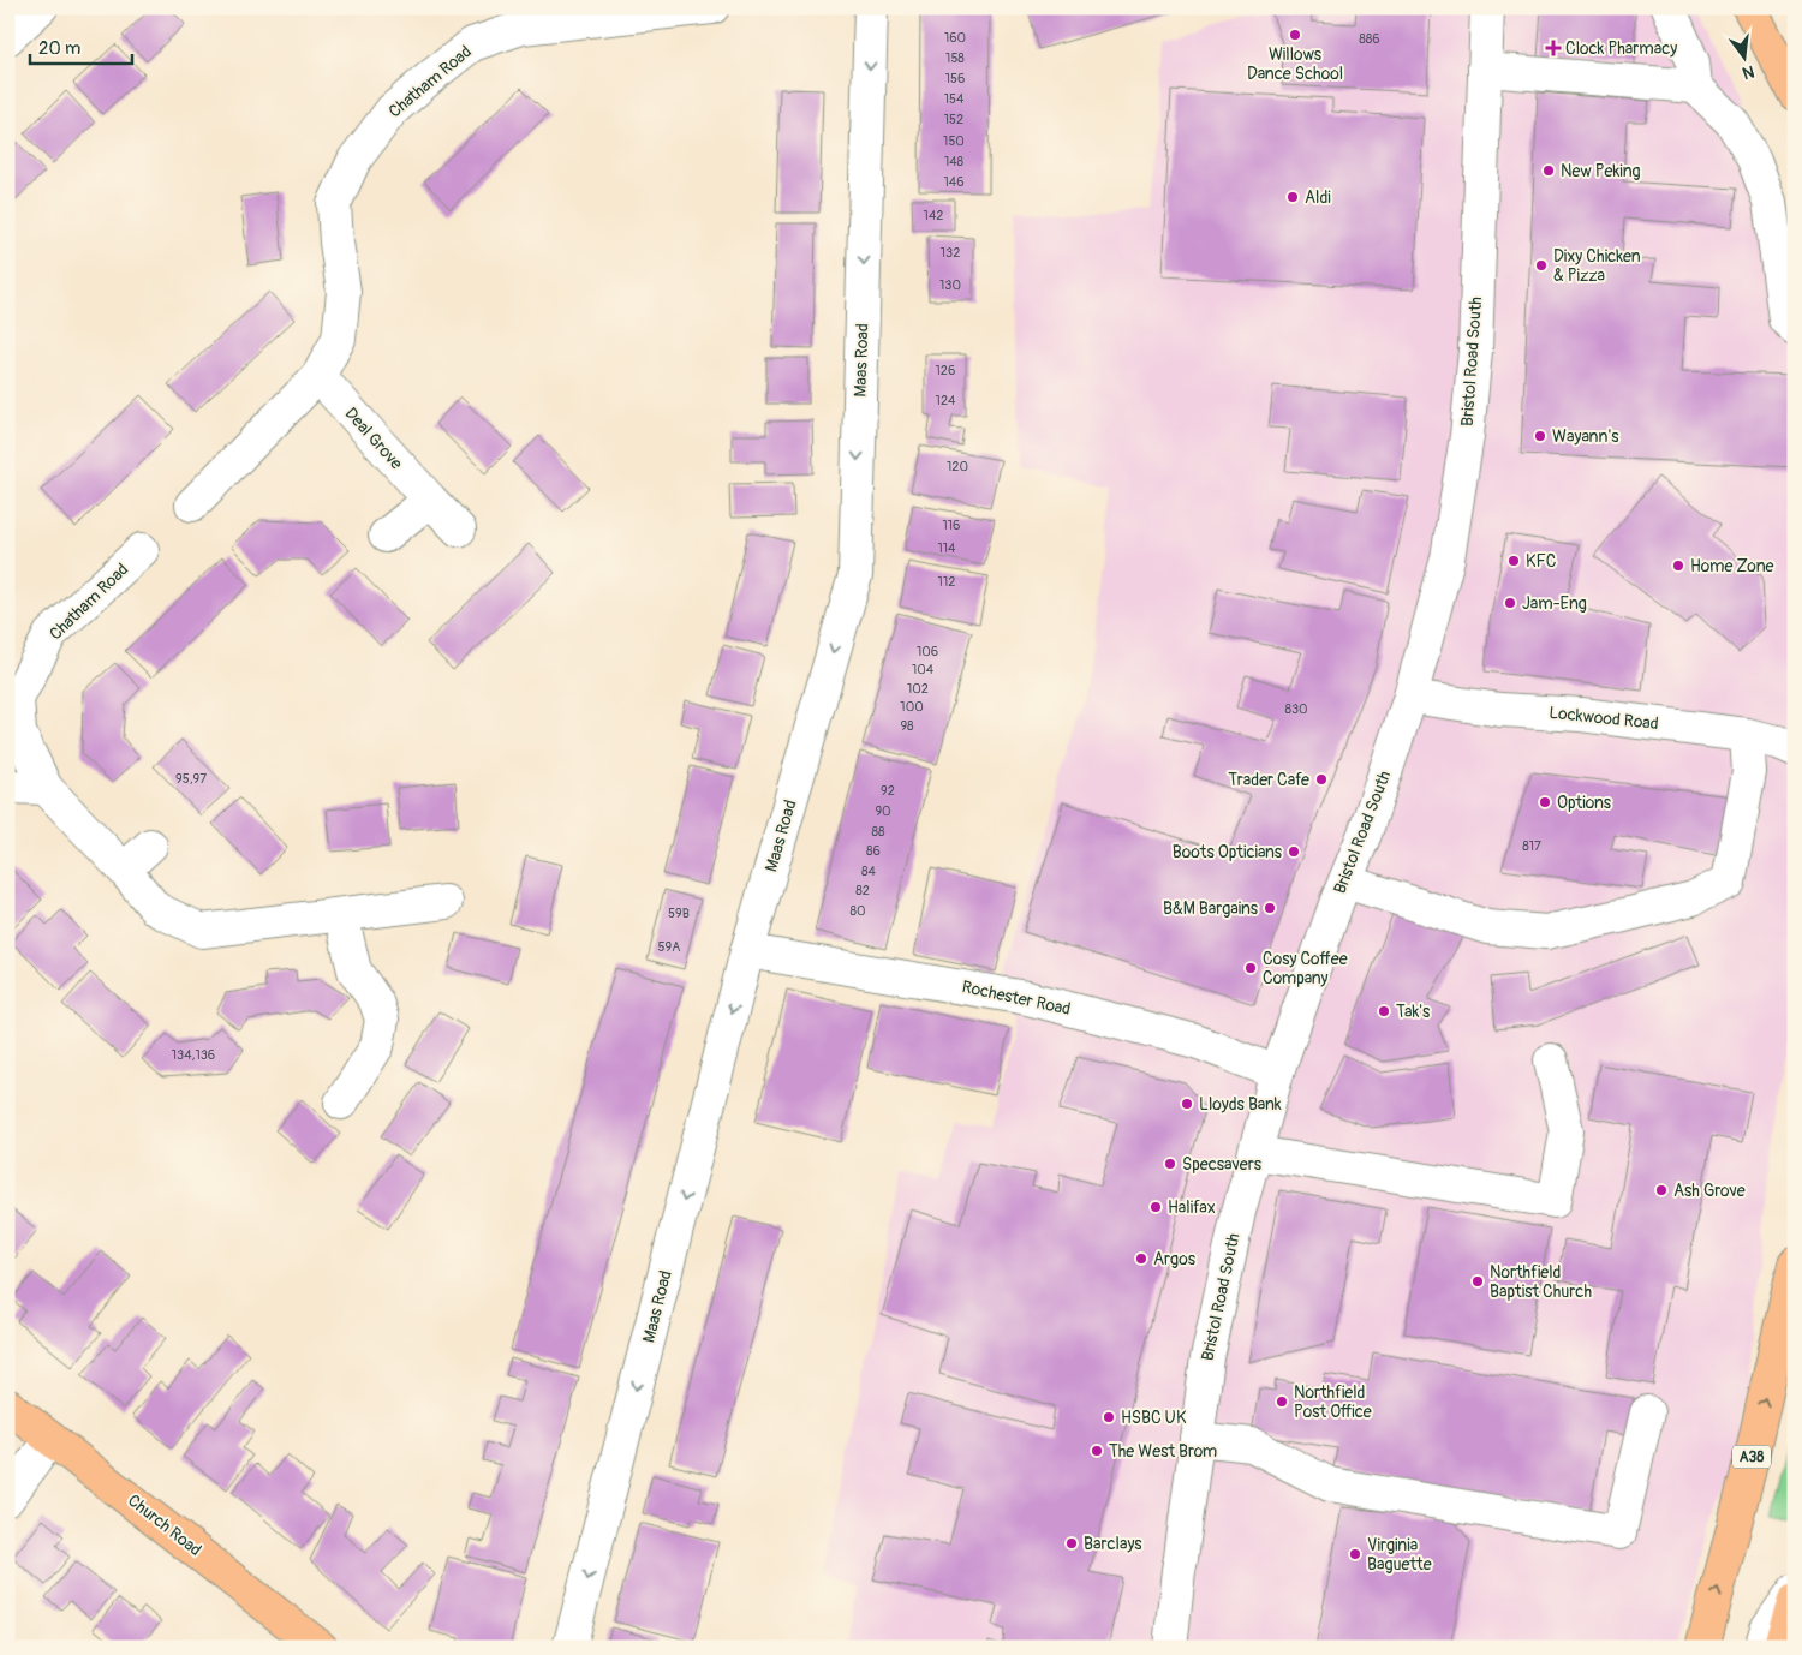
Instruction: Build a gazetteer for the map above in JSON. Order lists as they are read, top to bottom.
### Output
{
  "streets": {
    "main road": ["A38", "Church Road"],
    "street": [
      "Chatham Road",
      "Maas Road",
      "Bristol Road South",
      "Deal Grove",
      "Lockwood Road",
      "Rochester Road"
    ]
  },
  "crossings": [
    ["Chatham Road", "Deal Grove"],
    ["Maas Road", "Rochester Road"],
    ["Bristol Road South", "Lockwood Road"],
    ["Bristol Road South", "Rochester Road"]
  ],
  "one_way": ["Maas Road"],
  "places": {
    "other": [
      "Willows Dance School",
      "New Peking",
      "Aldi",
      "Dixy Chicken & Pizza",
      "Wayann's",
      "KFC",
      "Home Zone",
      "Jam-Eng",
      "Trader Cafe",
      "Options",
      "Boots Opticians",
      "B&M Bargains",
      "Cosy Coffee Company",
      "Tak's",
      "Lloyds Bank",
      "Specsavers",
      "Ash Grove",
      "Halifax",
      "Argos",
      "Northfield Baptist Church",
      "Northfield Post Office",
      "HSBC UK",
      "The West Brom",
      "Barclays",
      "Virginia Baguette"
    ],
    "health": ["Clock Pharmacy"]
  },
  "house_numbers": [
    "160",
    "886",
    "158",
    "156",
    "154",
    "152",
    "150",
    "148",
    "146",
    "142",
    "132",
    "130",
    "126",
    "124",
    "120",
    "116",
    "114",
    "112",
    "106",
    "104",
    "102",
    "100",
    "830",
    "98",
    "95,97",
    "92",
    "90",
    "88",
    "817",
    "86",
    "84",
    "82",
    "80",
    "59B",
    "59A",
    "134,136"
  ],
  "scale_bar": "20 m",
  "north": "bottom"
}
